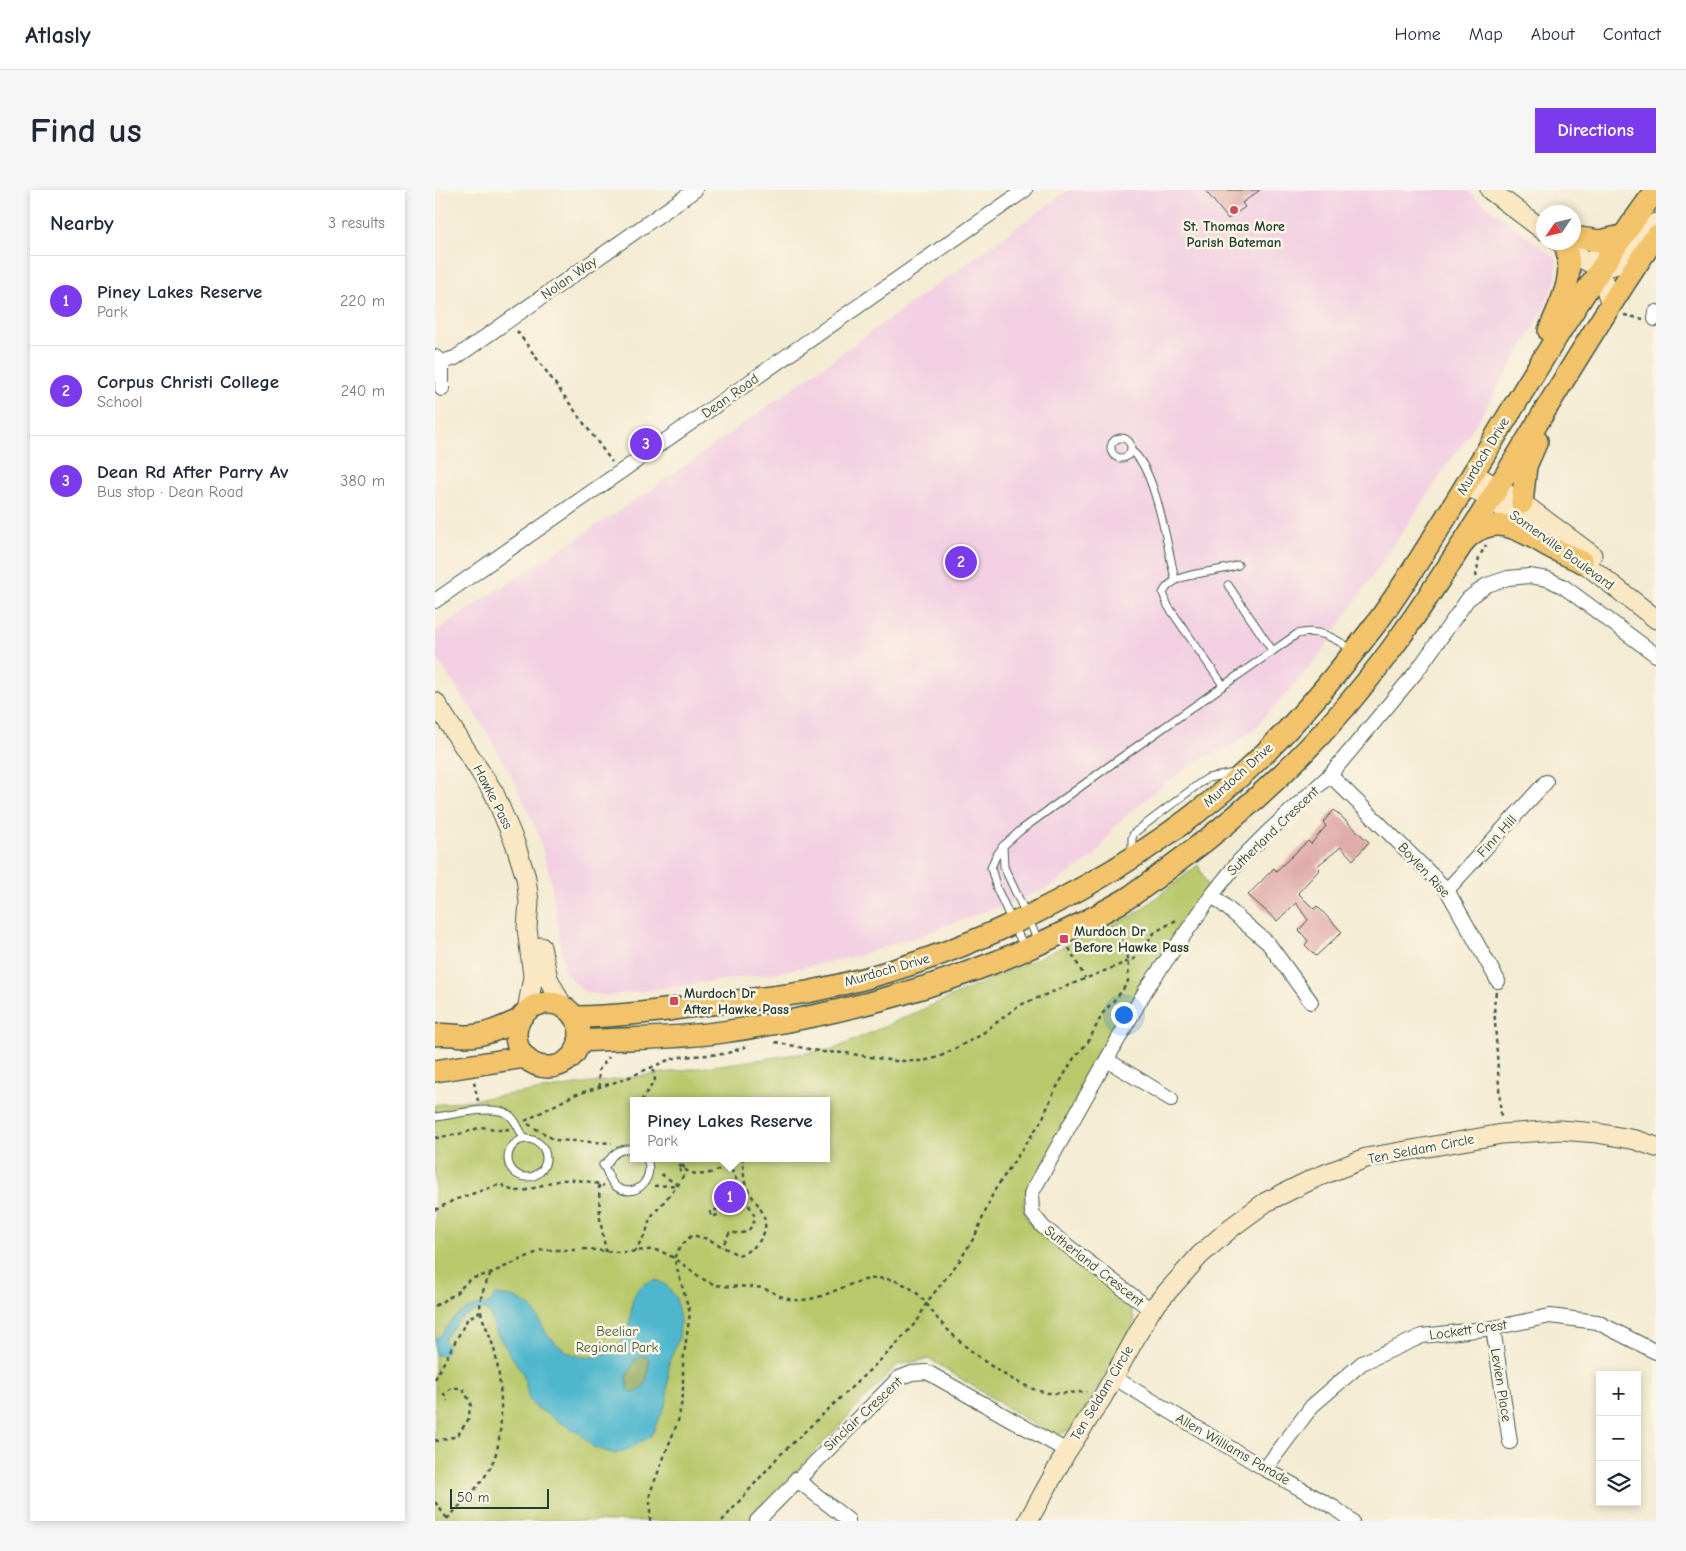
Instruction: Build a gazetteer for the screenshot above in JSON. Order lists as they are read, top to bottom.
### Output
{
  "streets": {
    "main road": ["Murdoch Drive"],
    "street": [
      "Nolan Way",
      "Dean Road",
      "Somerville Boulevard",
      "Hawke Pass",
      "Sutherland Crescent",
      "Finn Hill",
      "Boylen Rise",
      "Ten Seldam Circle",
      "Lockett Crest",
      "Levien Place",
      "Sinclair Crescent",
      "Allen Williams Parade"
    ]
  },
  "crossings": [
    ["Murdoch Drive", "Somerville Boulevard"],
    ["Murdoch Drive", "Hawke Pass"],
    ["Sutherland Crescent", "Boylen Rise"],
    ["Sutherland Crescent", "Ten Seldam Circle"],
    ["Finn Hill", "Boylen Rise"],
    ["Ten Seldam Circle", "Sinclair Crescent"],
    ["Ten Seldam Circle", "Allen Williams Parade"],
    ["Lockett Crest", "Levien Place"],
    ["Lockett Crest", "Allen Williams Parade"]
  ],
  "parks": ["Beeliar Regional Park"],
  "places": {
    "other": ["St. Thomas More Parish Bateman"],
    "transit": ["Murdoch Dr Before Hawke Pass", "Murdoch Dr After Hawke Pass"]
  },
  "scale_bar": "50 m",
  "north": "bottom left",
  "page": {
    "header": "Atlasly",
    "nav": [
      "Home",
      "Map",
      "About",
      "Contact"
    ],
    "buttons": "Directions",
    "title": "Find us",
    "heading": ["Nearby", "3 results"],
    "list": [
      {
        "mark": "1",
        "name": "Piney Lakes Reserve",
        "note": "Park",
        "value": "220 m"
      },
      {
        "mark": "2",
        "name": "Corpus Christi College",
        "note": "School",
        "value": "240 m"
      },
      {
        "mark": "3",
        "name": "Dean Rd After Parry Av",
        "note": "Bus stop · Dean Road",
        "value": "380 m"
      }
    ],
    "pins": ["3", "2", "1"],
    "popup": ["Piney Lakes Reserve", "Park"],
    "map_buttons": ["+", "−"],
    "scale": "50 m"
  }
}
